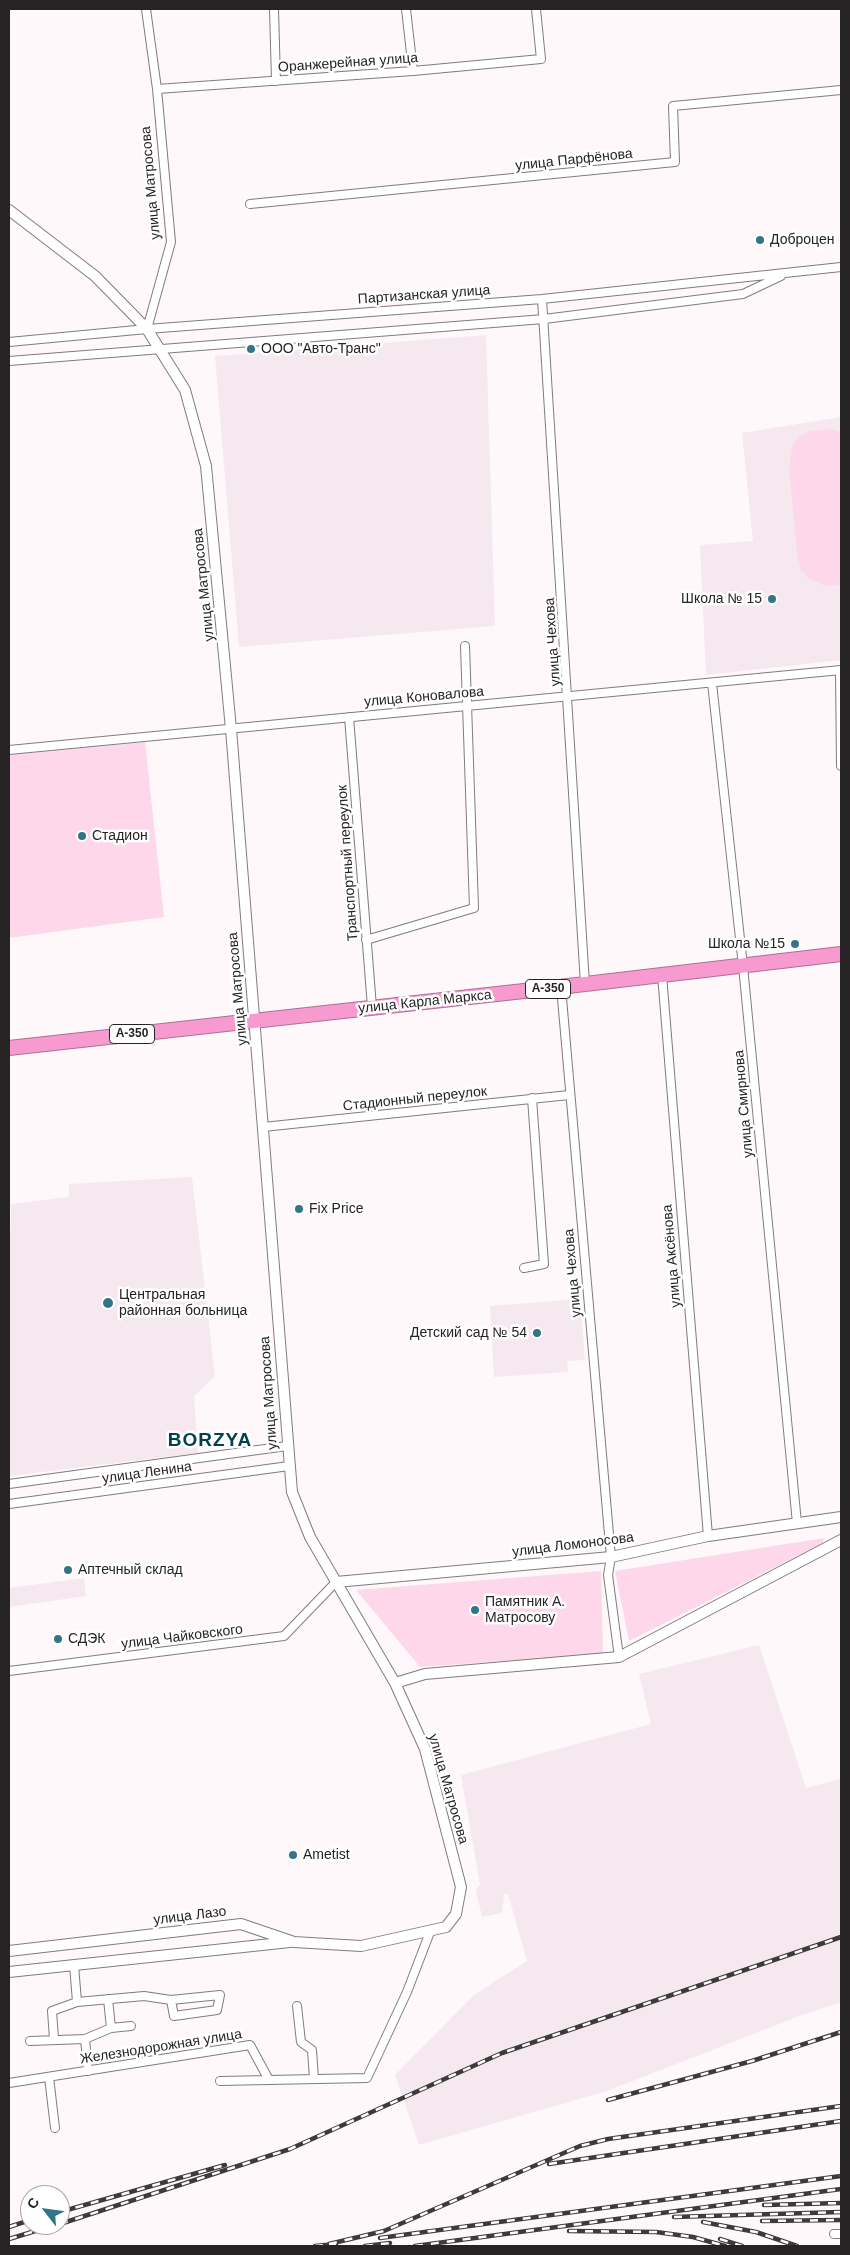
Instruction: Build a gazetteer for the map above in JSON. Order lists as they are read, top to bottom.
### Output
{
  "streets": {
    "highway": ["А-350", "улица Карла Маркса"],
    "street": [
      "Оранжерейная улица",
      "улица Парфёнова",
      "улица Матросова",
      "Партизанская улица",
      "улица Чехова",
      "улица Коновалова",
      "Транспортный переулок",
      "Стадионный переулок",
      "улица Смирнова",
      "улица Аксёнова",
      "улица Ленина",
      "улица Ломоносова",
      "улица Чайковского",
      "улица Лазо",
      "Железнодорожная улица"
    ]
  },
  "crossings": [
    ["Оранжерейная улица", "улица Матросова"],
    ["улица Матросова", "Партизанская улица"],
    ["улица Матросова", "улица Коновалова"],
    ["улица Матросова", "улица Карла Маркса"],
    ["улица Матросова", "Стадионный переулок"],
    ["улица Матросова", "улица Ленина"],
    ["улица Матросова", "улица Ломоносова"],
    ["улица Матросова", "улица Чайковского"],
    ["улица Матросова", "улица Лазо"],
    ["Партизанская улица", "улица Чехова"],
    ["улица Чехова", "улица Коновалова"],
    ["улица Чехова", "улица Карла Маркса"],
    ["улица Чехова", "Стадионный переулок"],
    ["улица Чехова", "улица Ломоносова"],
    ["улица Коновалова", "Транспортный переулок"],
    ["улица Коновалова", "улица Смирнова"],
    ["Транспортный переулок", "улица Карла Маркса"],
    ["улица Карла Маркса", "улица Смирнова"],
    ["улица Карла Маркса", "улица Аксёнова"],
    ["улица Смирнова", "улица Ломоносова"],
    ["улица Аксёнова", "улица Ломоносова"],
    ["улица Ломоносова", "улица Чайковского"]
  ],
  "districts": ["BORZYA"],
  "places": [
    "Доброцен",
    "ООО \"Авто-Транс\"",
    "Школа № 15",
    "Стадион",
    "Школа №15",
    "Fix Price",
    "Центральная районная больница",
    "Детский сад № 54",
    "Аптечный склад",
    "Памятник А. Матросову",
    "СДЭК",
    "Ametist"
  ],
  "north": "top left"
}
